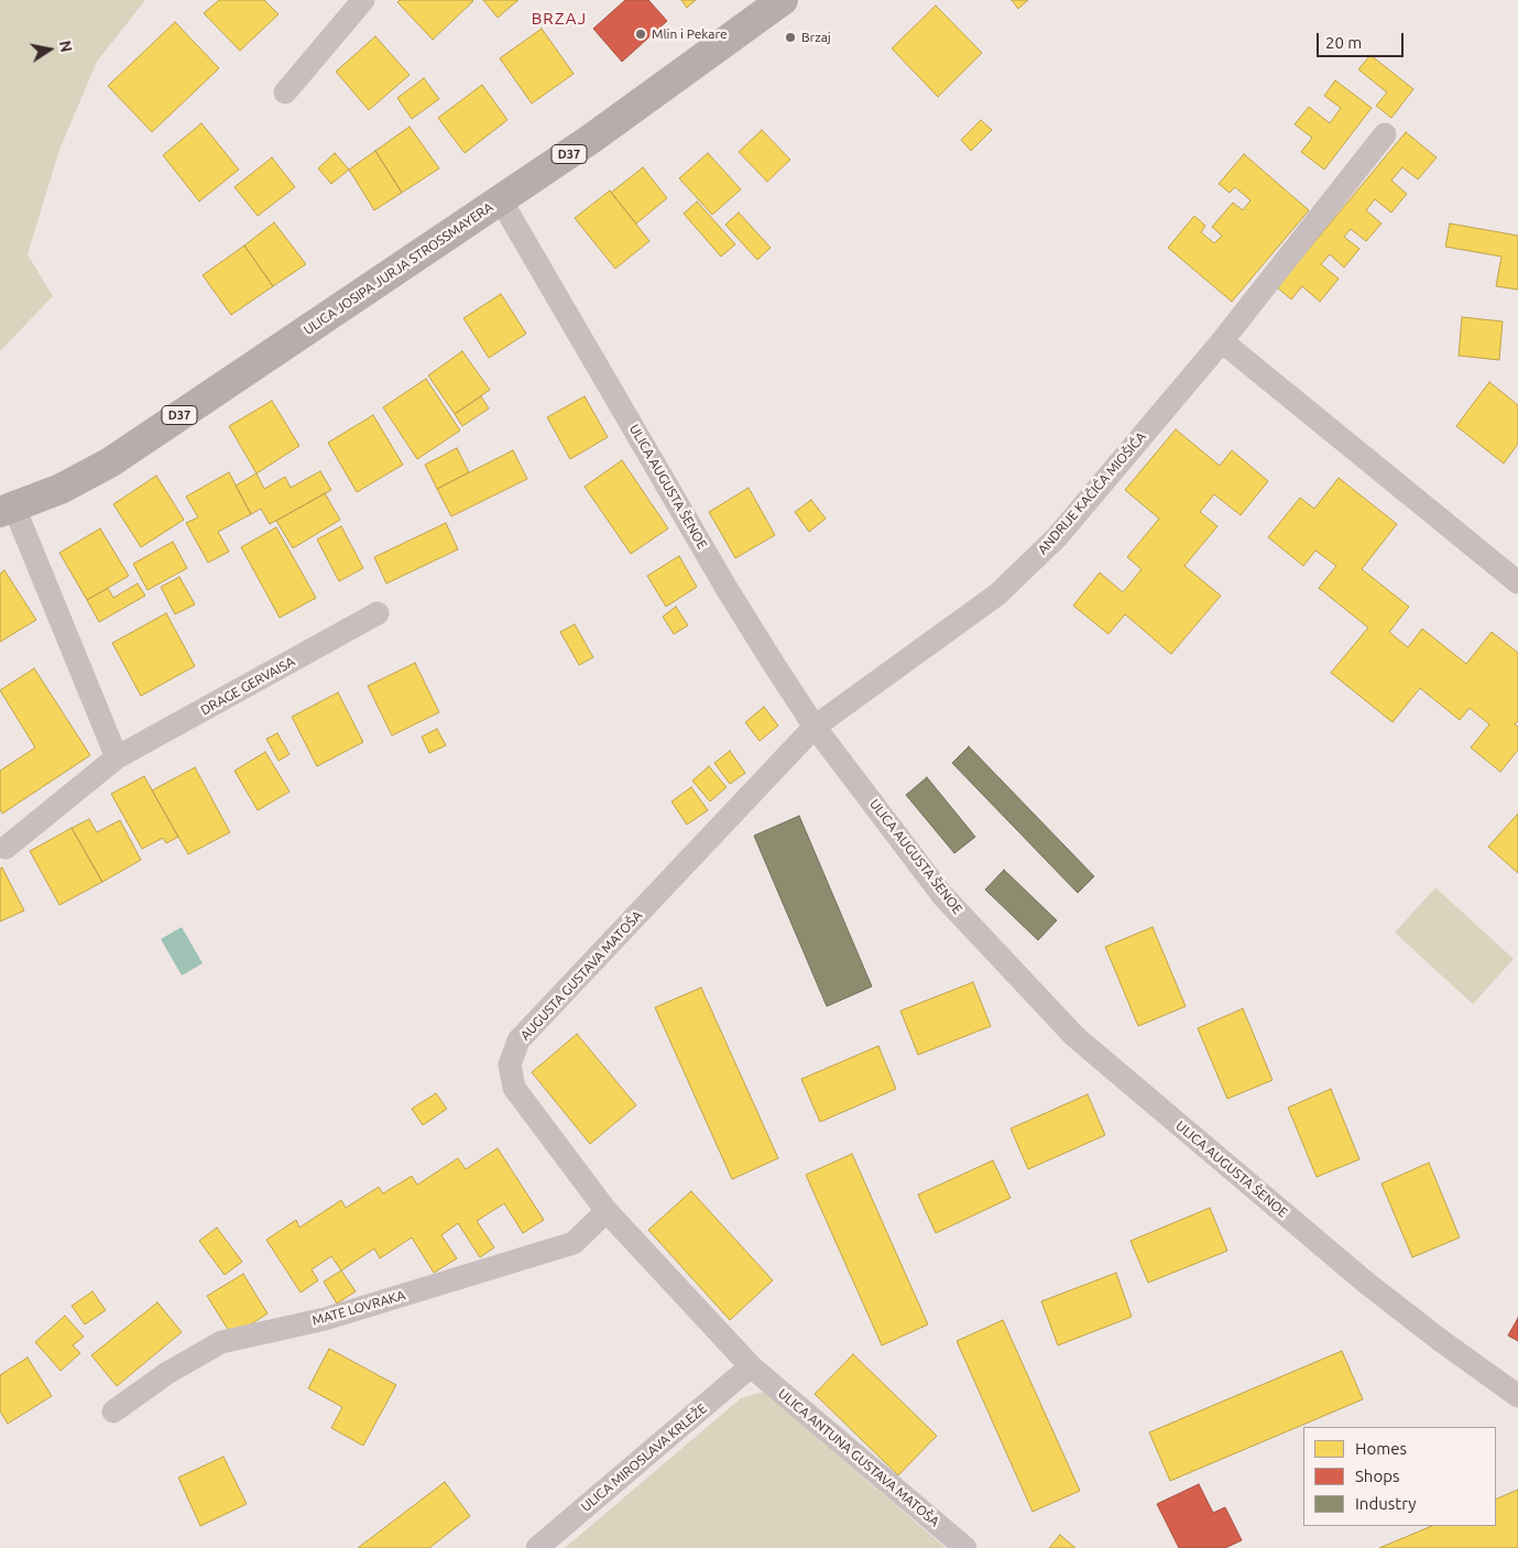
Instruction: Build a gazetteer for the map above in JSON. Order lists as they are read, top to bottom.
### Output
{
  "streets": {
    "main road": ["D37", "ULICA JOSIPA JURJA STROSSMAYERA"],
    "street": [
      "ULICA AUGUSTA ŠENOE",
      "ANDRIJE KAČIĆA MIOŠIĆA",
      "DRAGE GERVAISA",
      "AUGUSTA GUSTAVA MATOŠA",
      "MATE LOVRAKA",
      "ULICA MIROSLAVA KRLEŽE",
      "ULICA ANTUNA GUSTAVA MATOŠA"
    ]
  },
  "crossings": [
    ["ULICA JOSIPA JURJA STROSSMAYERA", "ULICA AUGUSTA ŠENOE"],
    ["ULICA AUGUSTA ŠENOE", "ANDRIJE KAČIĆA MIOŠIĆA"],
    ["ULICA AUGUSTA ŠENOE", "AUGUSTA GUSTAVA MATOŠA"],
    ["ANDRIJE KAČIĆA MIOŠIĆA", "AUGUSTA GUSTAVA MATOŠA"],
    ["AUGUSTA GUSTAVA MATOŠA", "MATE LOVRAKA"],
    ["AUGUSTA GUSTAVA MATOŠA", "ULICA MIROSLAVA KRLEŽE"],
    ["AUGUSTA GUSTAVA MATOŠA", "ULICA ANTUNA GUSTAVA MATOŠA"],
    ["ULICA MIROSLAVA KRLEŽE", "ULICA ANTUNA GUSTAVA MATOŠA"]
  ],
  "districts": ["BRZAJ"],
  "places": ["Mlin i Pekare", "Brzaj"],
  "legend": ["Homes", "Shops", "Industry"],
  "scale_bar": "20 m",
  "north": "right"
}
